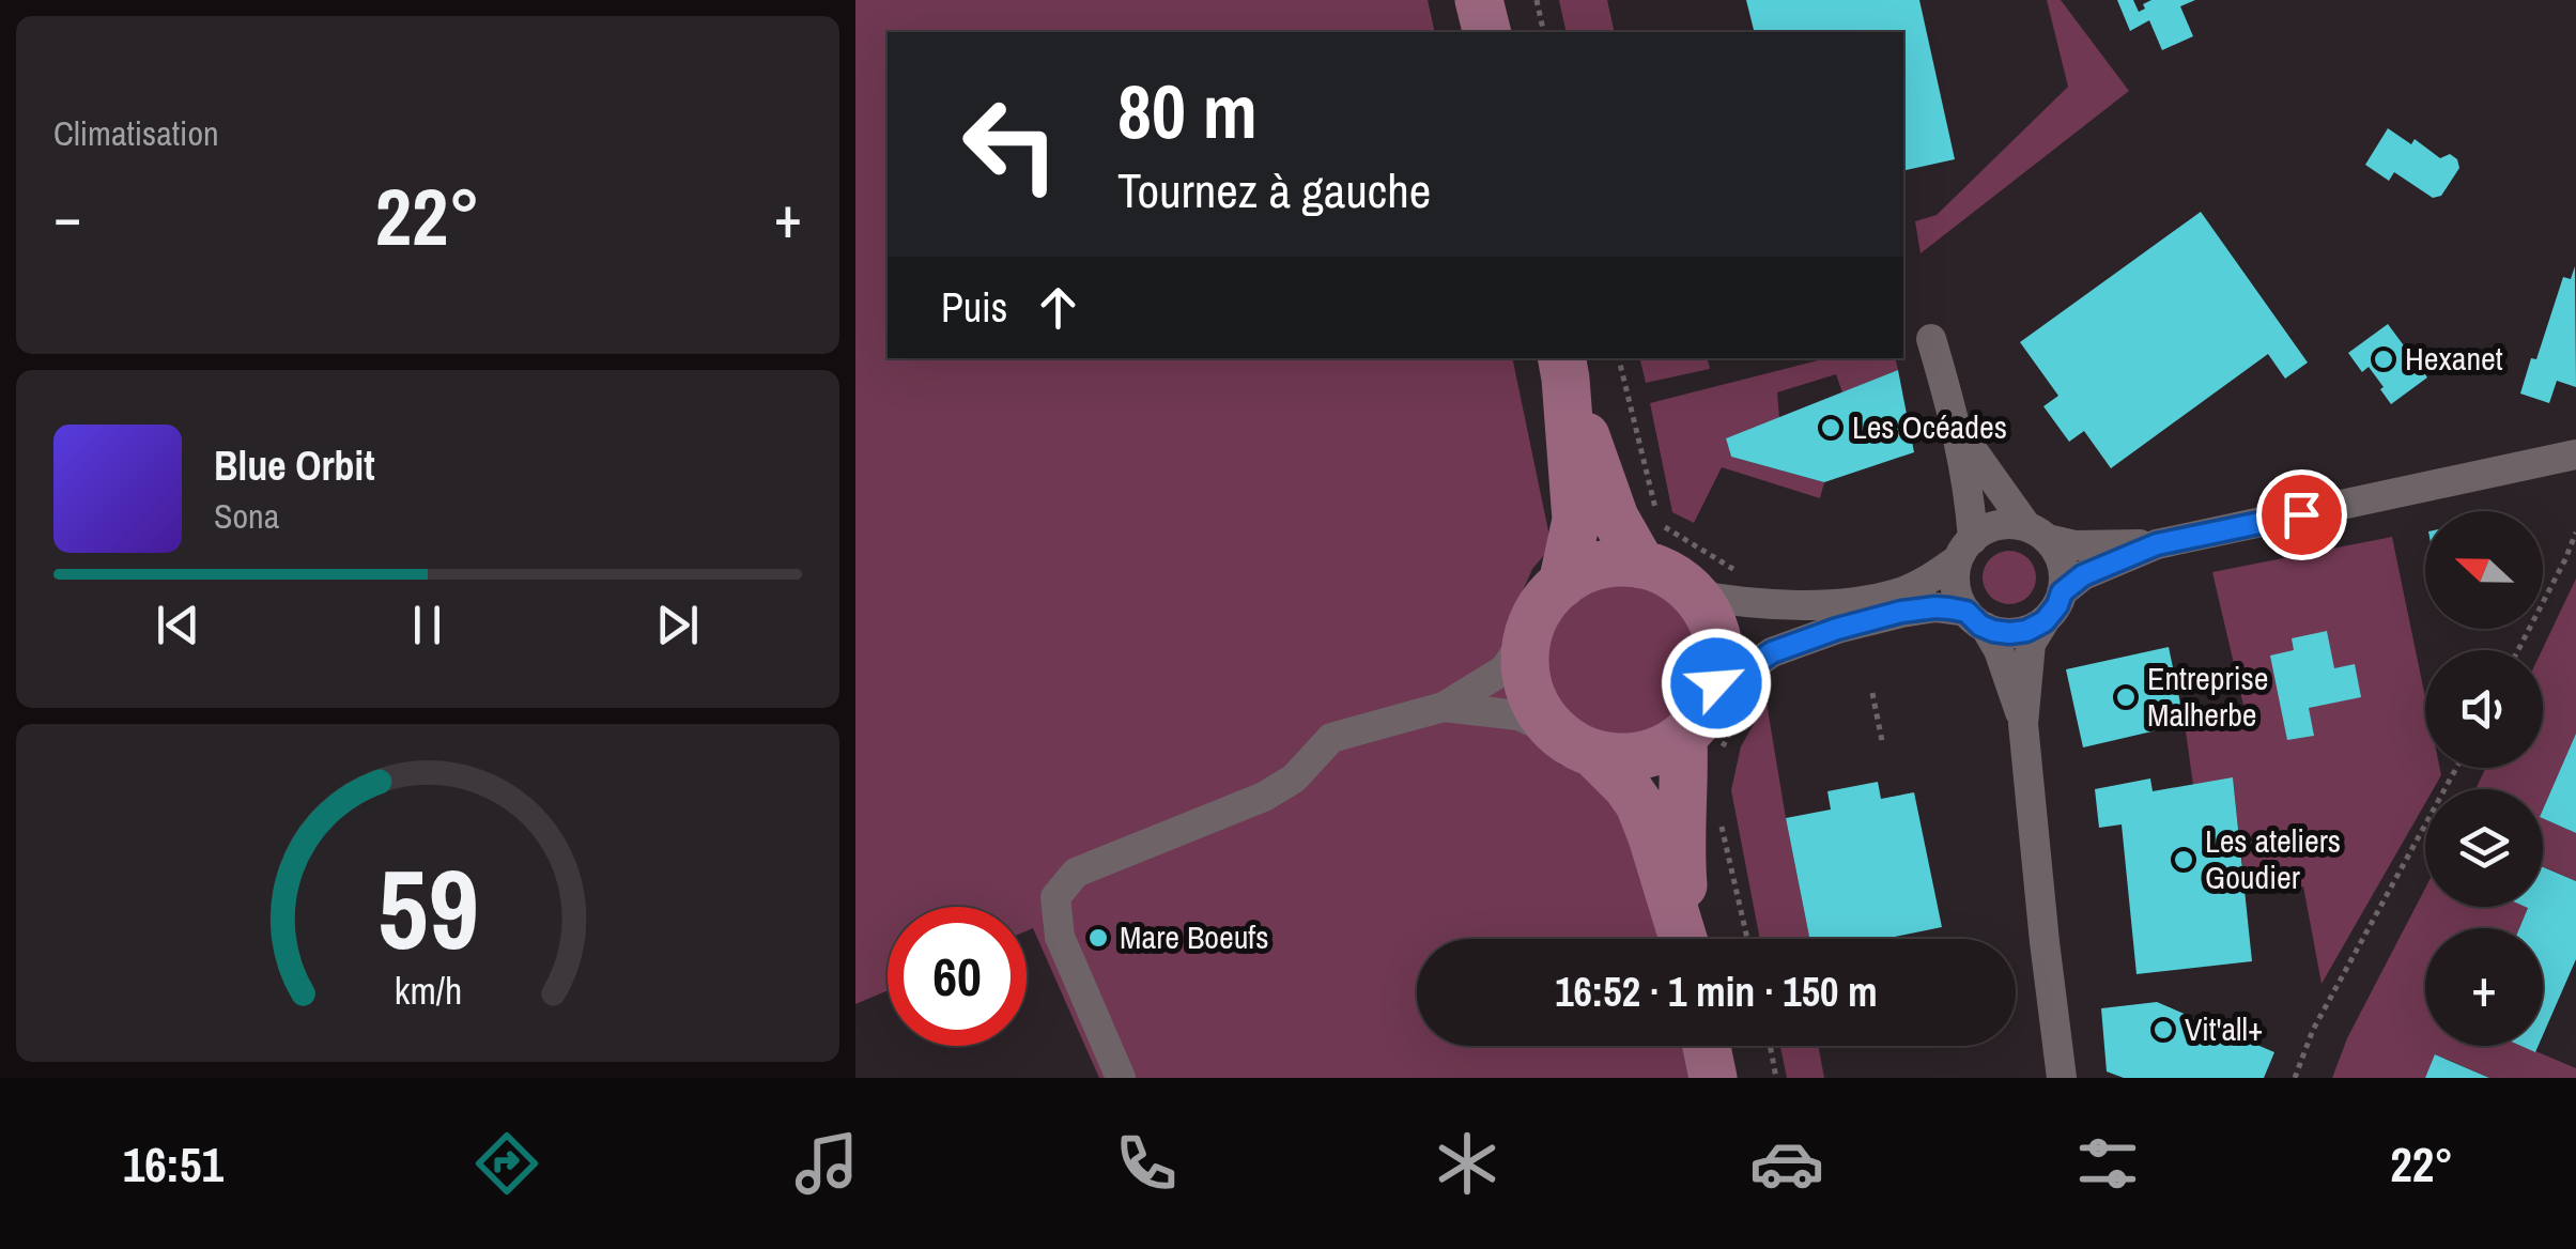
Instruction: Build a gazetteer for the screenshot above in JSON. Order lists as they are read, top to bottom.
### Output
{
  "places": [
    "Hexanet",
    "Les Océades",
    "Entreprise Malherbe",
    "Les ateliers Goudier",
    "Mare Boeufs",
    "Vit'all+"
  ],
  "north": "left",
  "page": {
    "tile": "Climatisation",
    "turn": ["80 m", "Tournez à gauche"],
    "heat": ["−", "22°", "+"],
    "then": "Puis",
    "song": ["Blue Orbit", "Sona"],
    "map_buttons": "+",
    "limit": "60",
    "trip": "16:52 · 1 min · 150 m",
    "tabs": ["16:51", "22°"],
    "gauge": ["59", "km/h"]
  }
}
